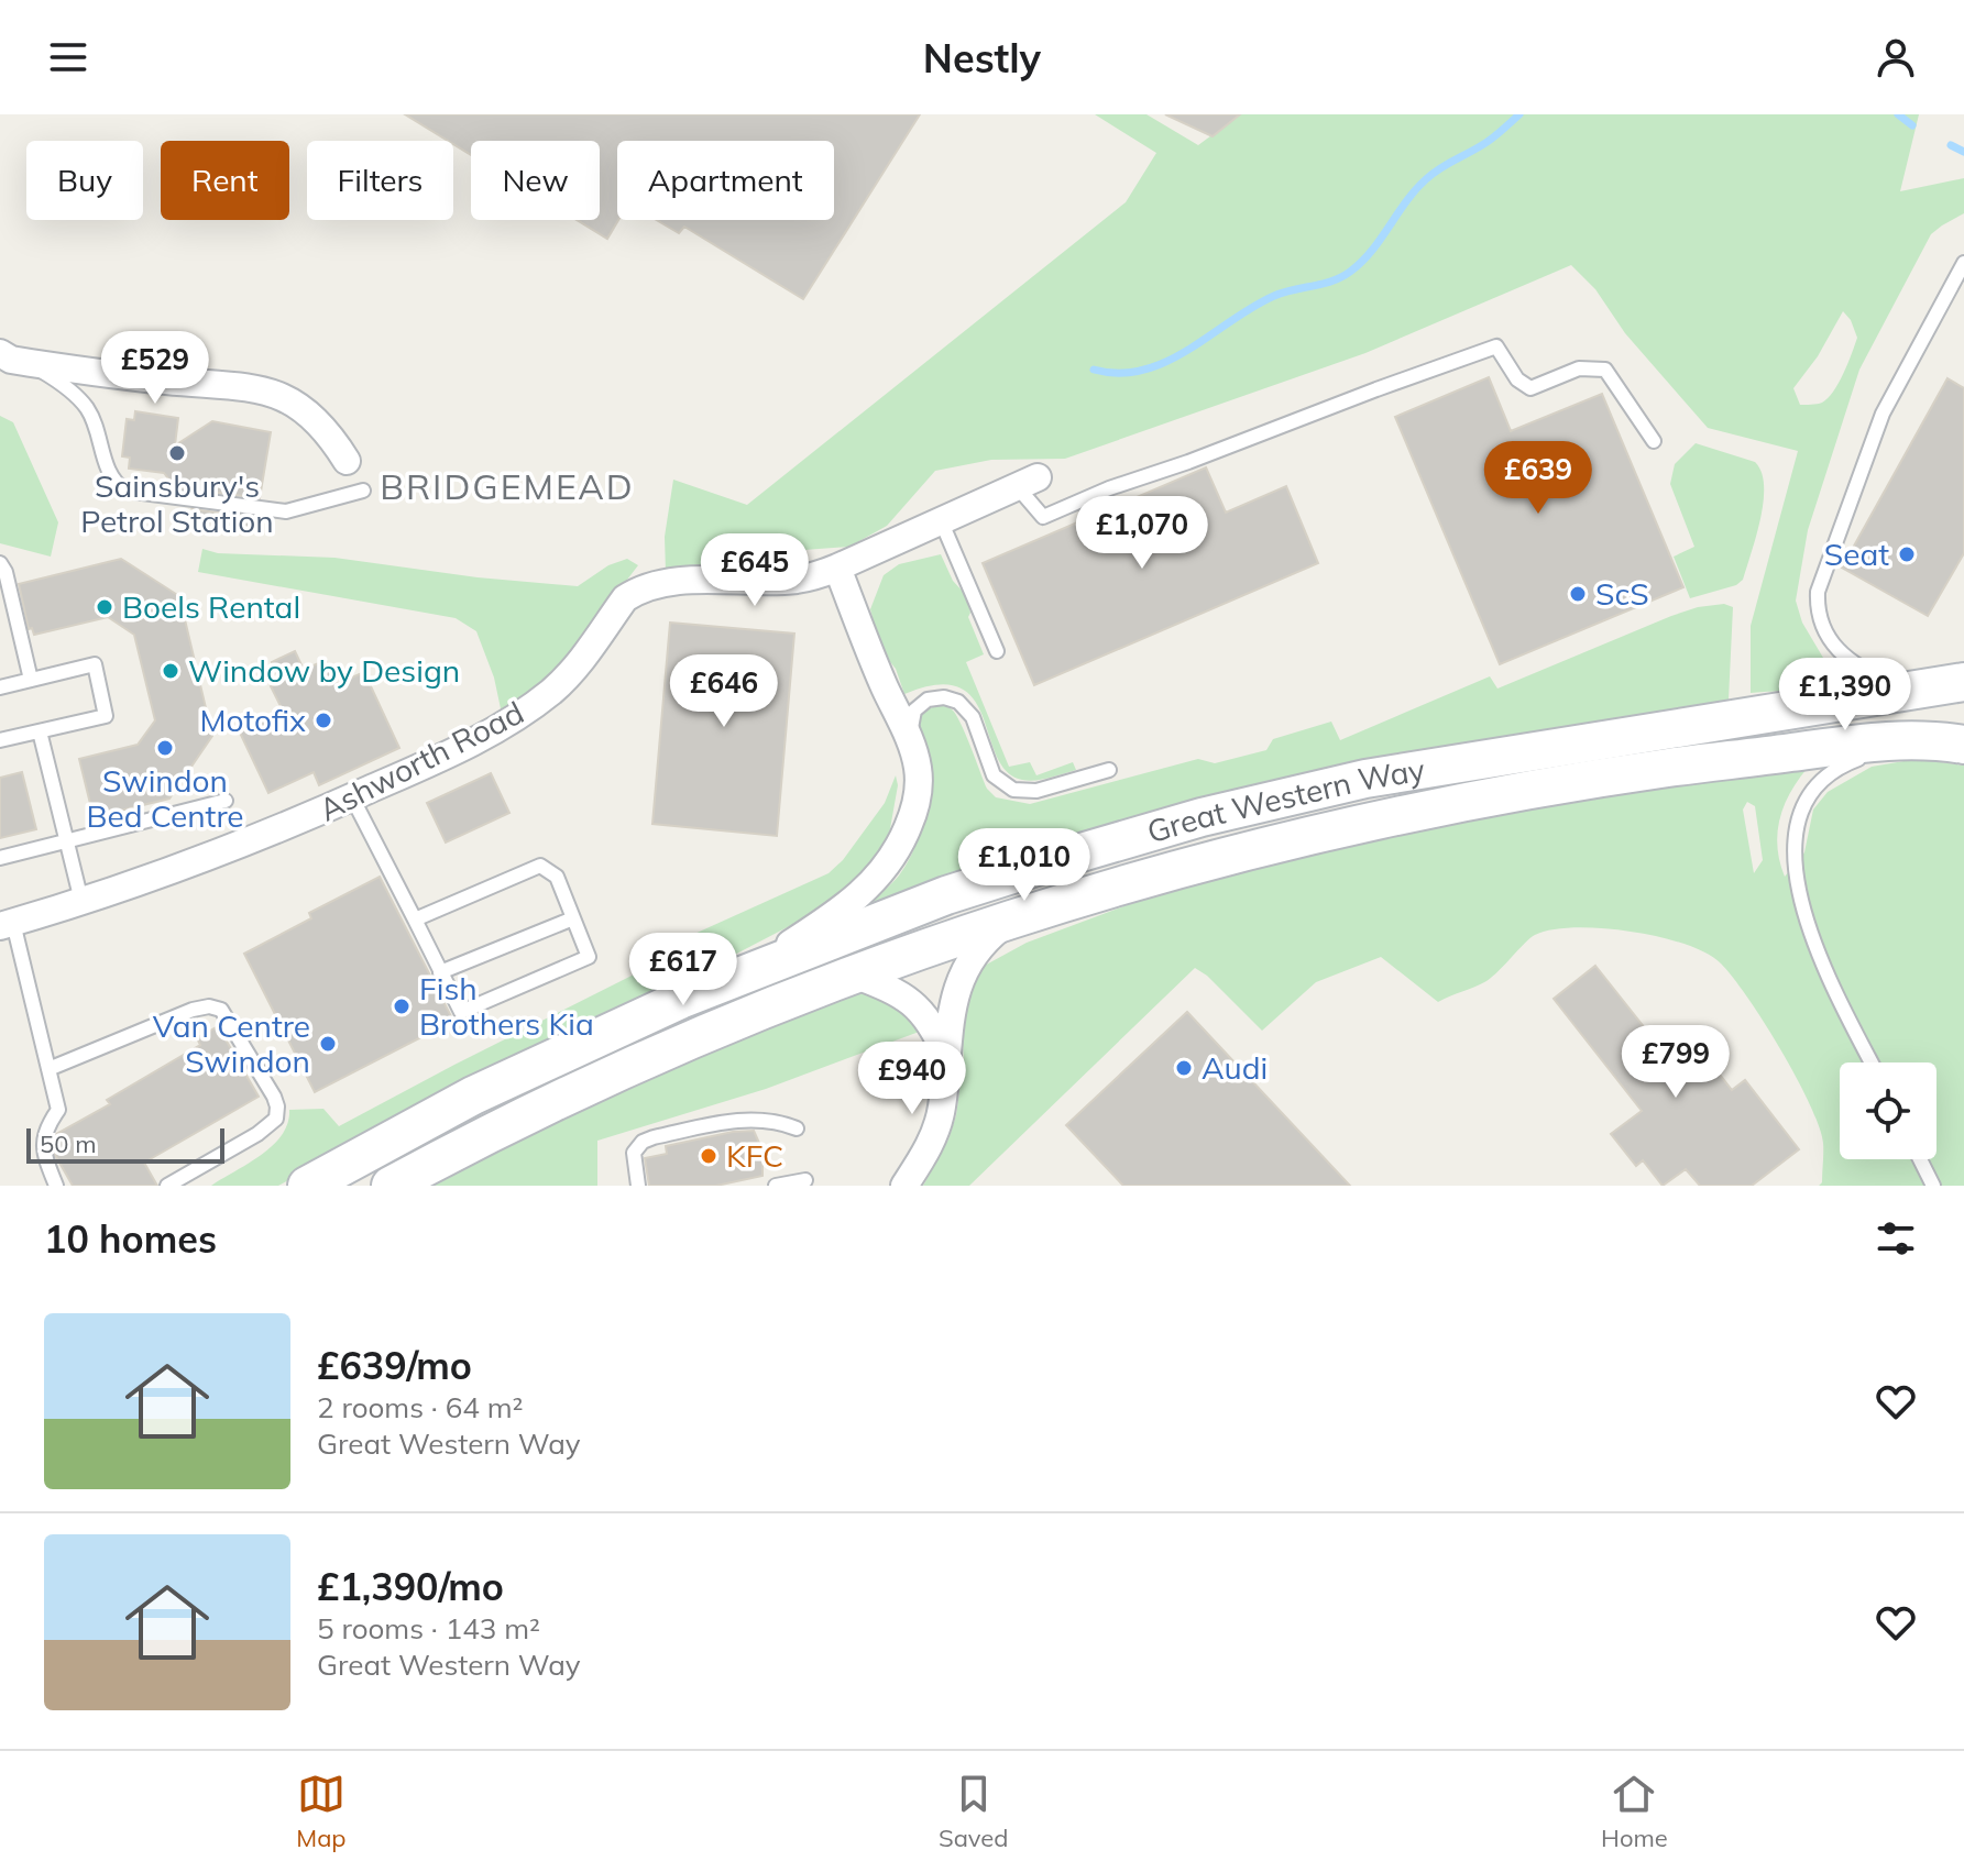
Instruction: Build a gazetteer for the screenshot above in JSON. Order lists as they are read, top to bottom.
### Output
{
  "streets": {
    "main road": ["Great Western Way"],
    "street": ["Ashworth Road"]
  },
  "districts": ["BRIDGEMEAD"],
  "places": [
    "Sainsbury's Petrol Station",
    "Seat",
    "ScS",
    "Boels Rental",
    "Window by Design",
    "Motofix",
    "Swindon Bed Centre",
    "Fish Brothers Kia",
    "Van Centre Swindon",
    "Audi",
    "KFC"
  ],
  "scale_bar": "50 m",
  "page": {
    "header": "Nestly",
    "chip": [
      "Buy",
      "Rent",
      "Filters",
      "New",
      "Apartment"
    ],
    "price": [
      "£529",
      "£639",
      "£1,070",
      "£645",
      "£646",
      "£1,390",
      "£1,010",
      "£617",
      "£799",
      "£940"
    ],
    "scale": "50 m",
    "heading": "10 homes",
    "list": [
      {
        "name": "£639/mo",
        "note": "2 rooms · 64 m² · Great Western Way"
      },
      {
        "name": "£1,390/mo",
        "note": "5 rooms · 143 m² · Great Western Way"
      }
    ],
    "tabs": ["Map", "Saved", "Home"]
  }
}
